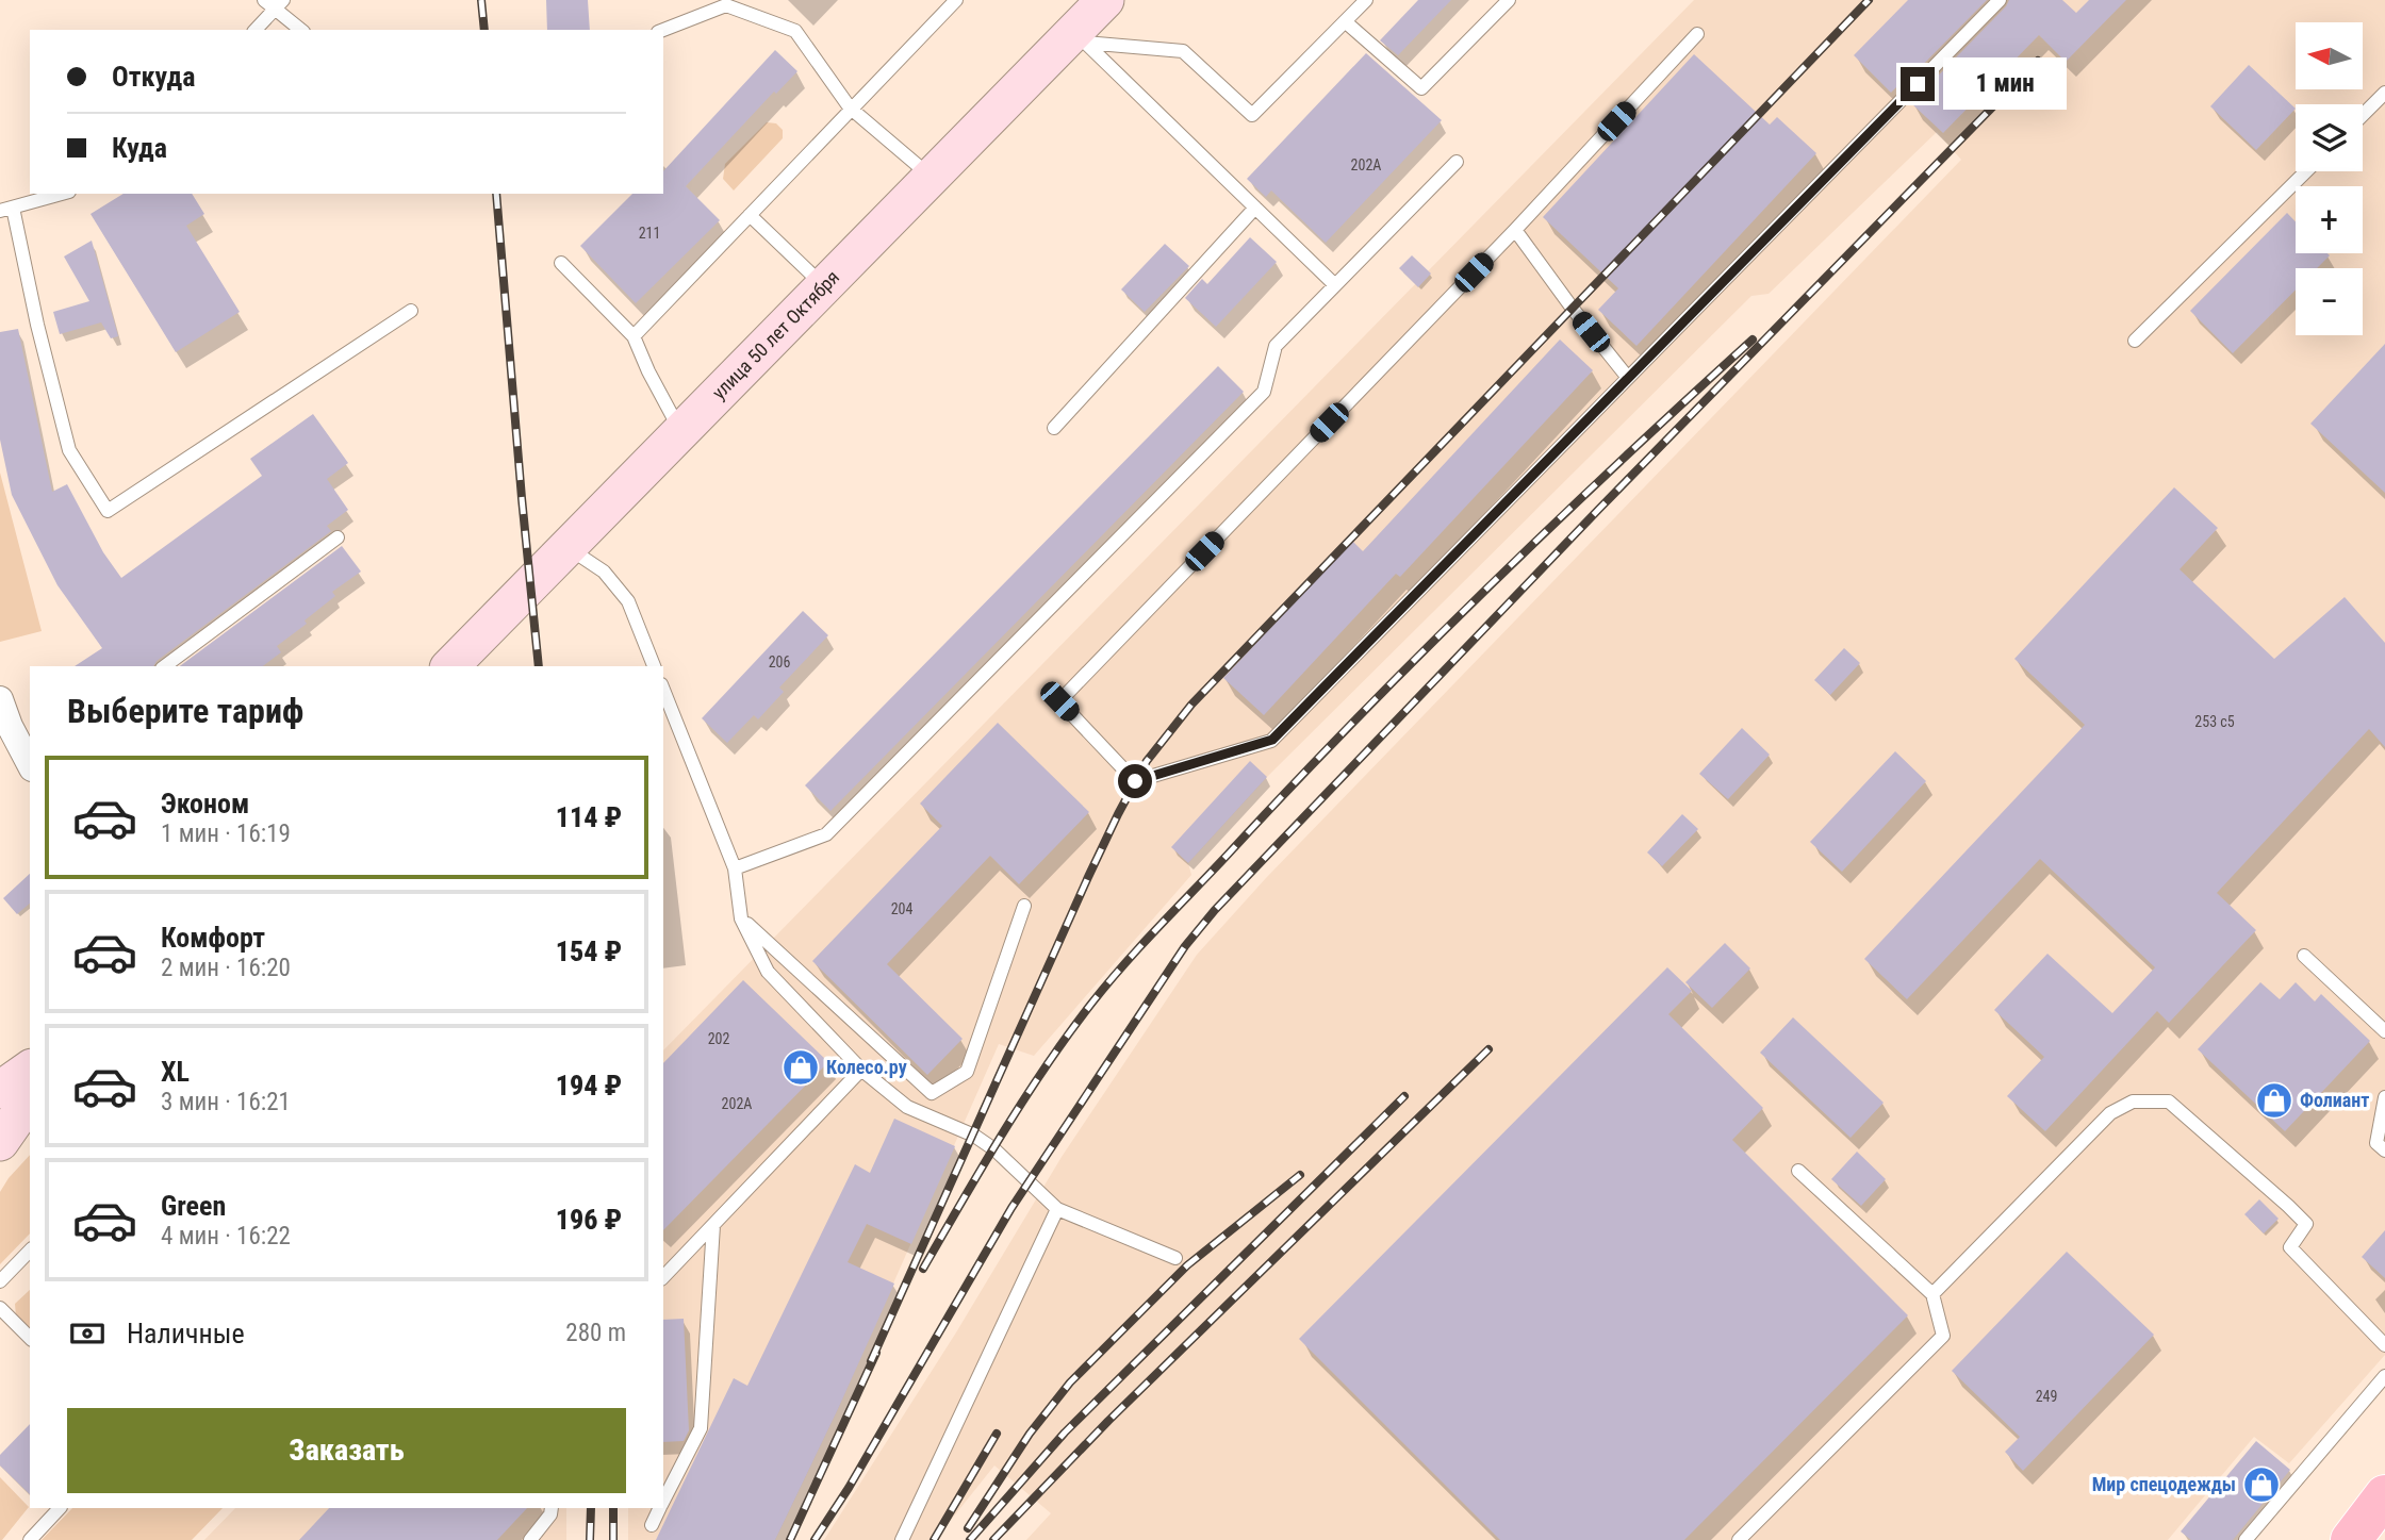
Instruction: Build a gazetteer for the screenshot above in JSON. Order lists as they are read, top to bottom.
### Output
{
  "streets": {
    "main road": ["улица 50 лет Октября"]
  },
  "places": {
    "shop": ["Колесо.ру", "Фолиант", "Мир спецодежды"]
  },
  "house_numbers": [
    "202А",
    "211",
    "206",
    "253 c5",
    "204",
    "202",
    "202А",
    "249"
  ],
  "north": "left",
  "page": {
    "map_buttons": ["+", "−"],
    "banner": ["Откуда", "Куда"],
    "bubble": "1 мин",
    "heading": "Выберите тариф",
    "list": [
      {
        "name": "Эконом",
        "note": "1 мин · 16:19",
        "value": "114 ₽"
      },
      {
        "name": "Комфорт",
        "note": "2 мин · 16:20",
        "value": "154 ₽"
      },
      {
        "name": "XL",
        "note": "3 мин · 16:21",
        "value": "194 ₽"
      },
      {
        "name": "Green",
        "note": "4 мин · 16:22",
        "value": "196 ₽"
      }
    ],
    "pay": ["Наличные", "280 m"],
    "buttons": "Заказать"
  }
}
